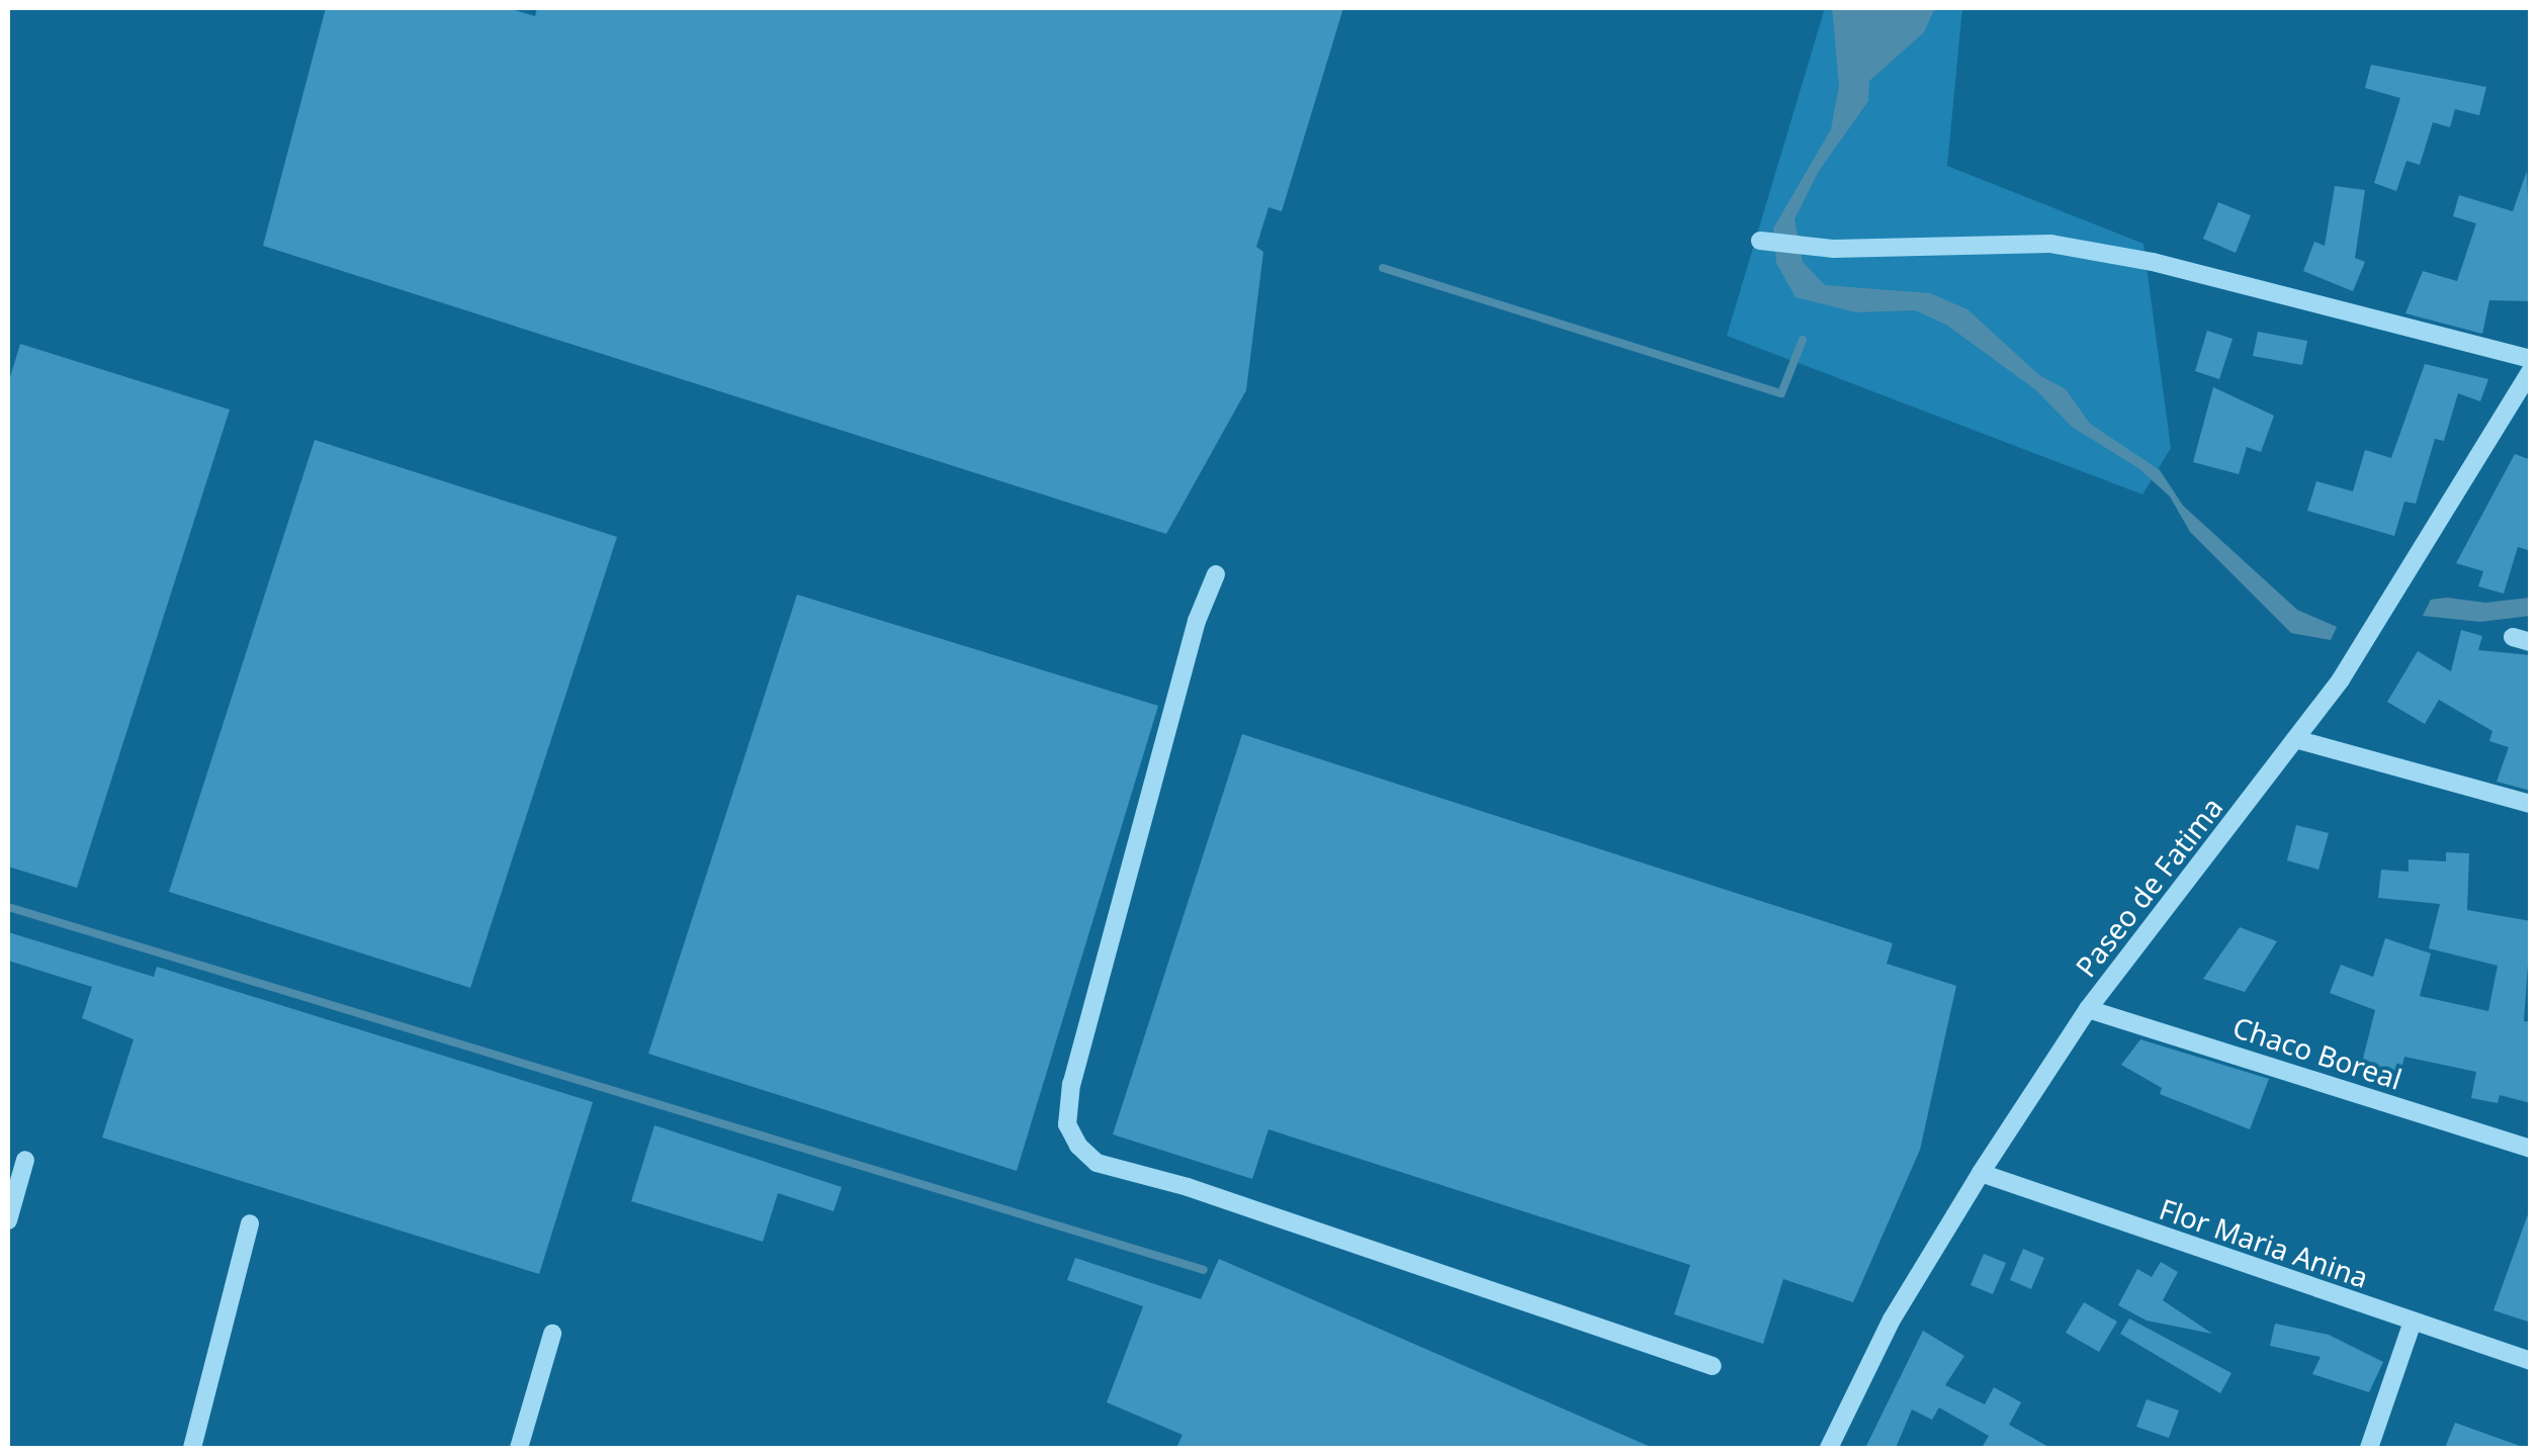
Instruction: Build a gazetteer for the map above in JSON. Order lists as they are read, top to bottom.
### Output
{
  "streets": {
    "street": ["Paseo de Fatima", "Chaco Boreal", "Flor Maria Anina"]
  },
  "crossings": [
    ["Paseo de Fatima", "Chaco Boreal"],
    ["Paseo de Fatima", "Flor Maria Anina"]
  ]
}
